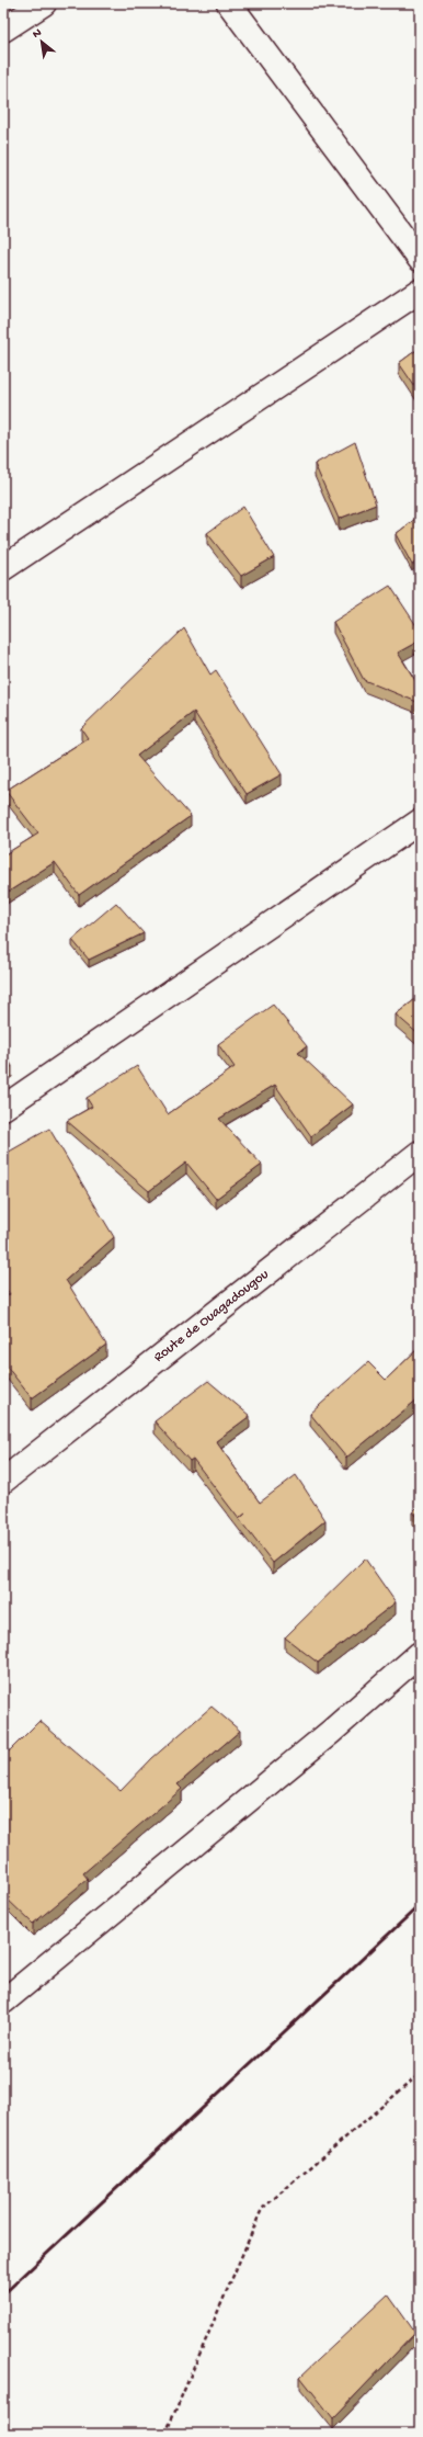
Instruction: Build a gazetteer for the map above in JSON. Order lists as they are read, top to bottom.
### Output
{
  "streets": {
    "street": ["Route de Ouagadougou"]
  },
  "north": "top left"
}
